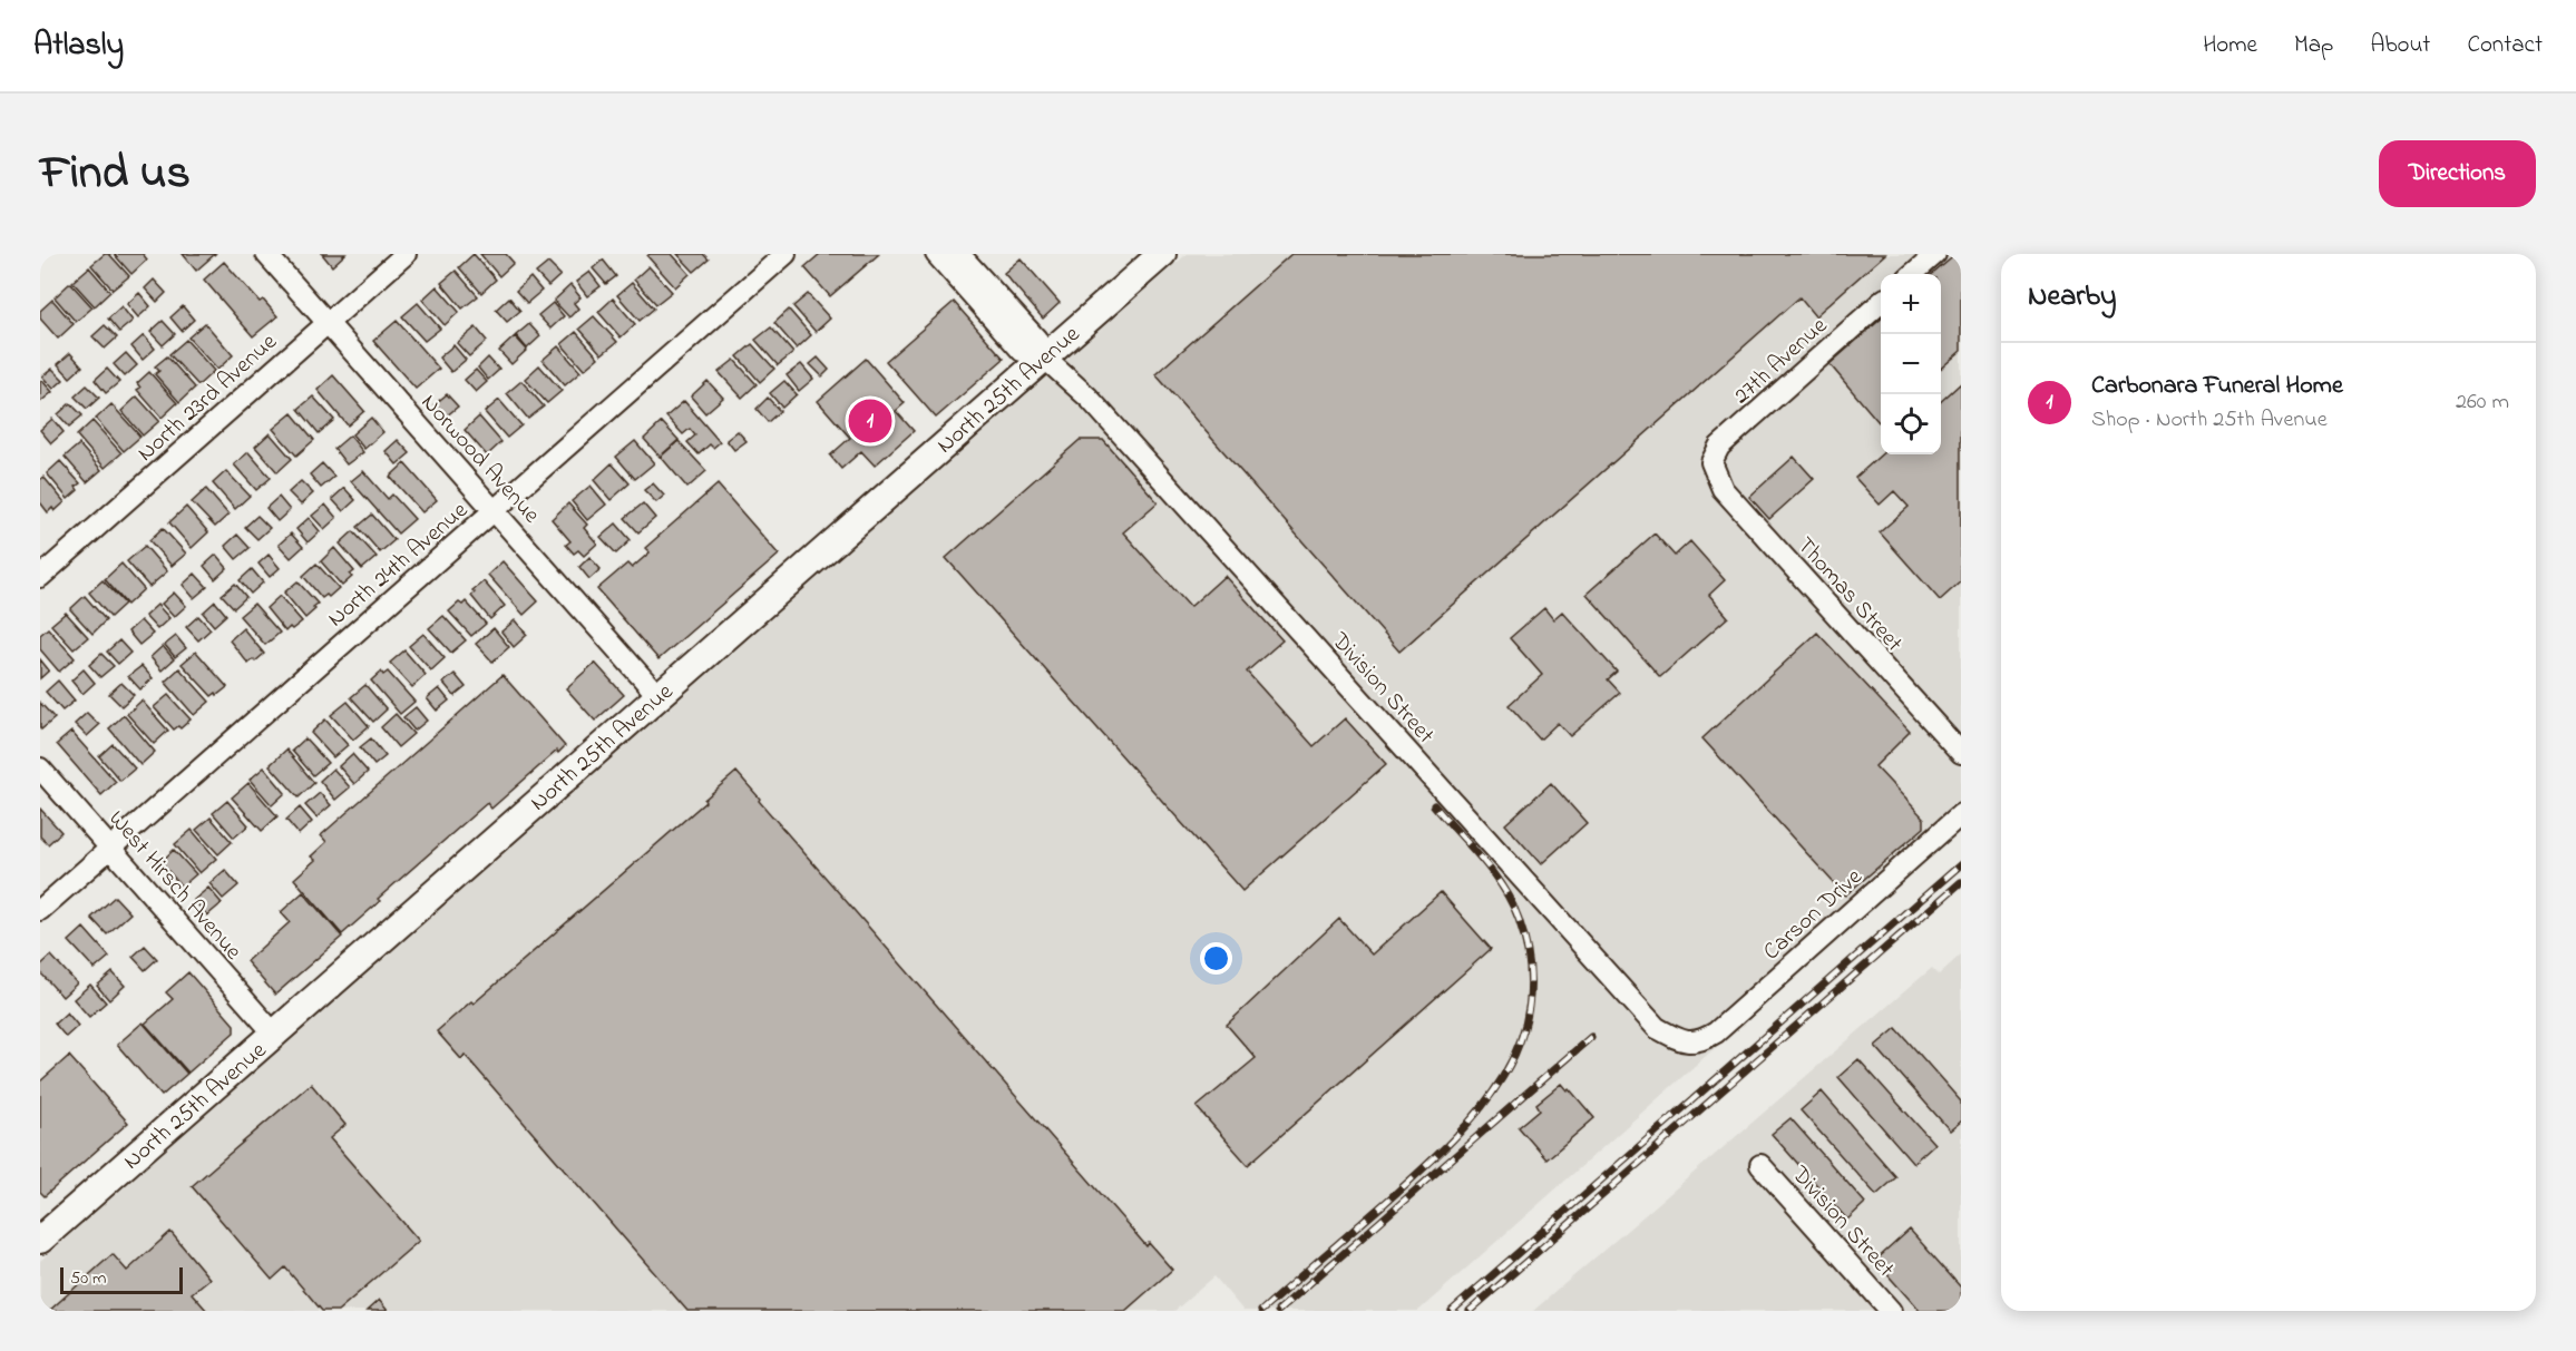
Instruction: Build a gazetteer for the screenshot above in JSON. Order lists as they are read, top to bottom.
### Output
{
  "streets": {
    "main road": ["North 25th Avenue"],
    "street": [
      "27th Avenue",
      "North 23rd Avenue",
      "Norwood Avenue",
      "North 24th Avenue",
      "Thomas Street",
      "Division Street",
      "West Hirsch Avenue",
      "Carson Drive"
    ]
  },
  "crossings": [
    ["27th Avenue", "Thomas Street"],
    ["North 25th Avenue", "Norwood Avenue"],
    ["North 25th Avenue", "Division Street"],
    ["North 25th Avenue", "West Hirsch Avenue"],
    ["North 23rd Avenue", "Norwood Avenue"],
    ["Norwood Avenue", "North 24th Avenue"],
    ["North 24th Avenue", "West Hirsch Avenue"],
    ["Division Street", "Carson Drive"]
  ],
  "scale_bar": "50 m",
  "page": {
    "header": "Atlasly",
    "nav": [
      "Home",
      "Map",
      "About",
      "Contact"
    ],
    "title": "Find us",
    "buttons": "Directions",
    "heading": "Nearby",
    "map_buttons": ["+", "−"],
    "list": [
      {
        "mark": "1",
        "name": "Carbonara Funeral Home",
        "note": "Shop · North 25th Avenue",
        "value": "260 m"
      }
    ],
    "pins": "1",
    "scale": "50 m"
  }
}
